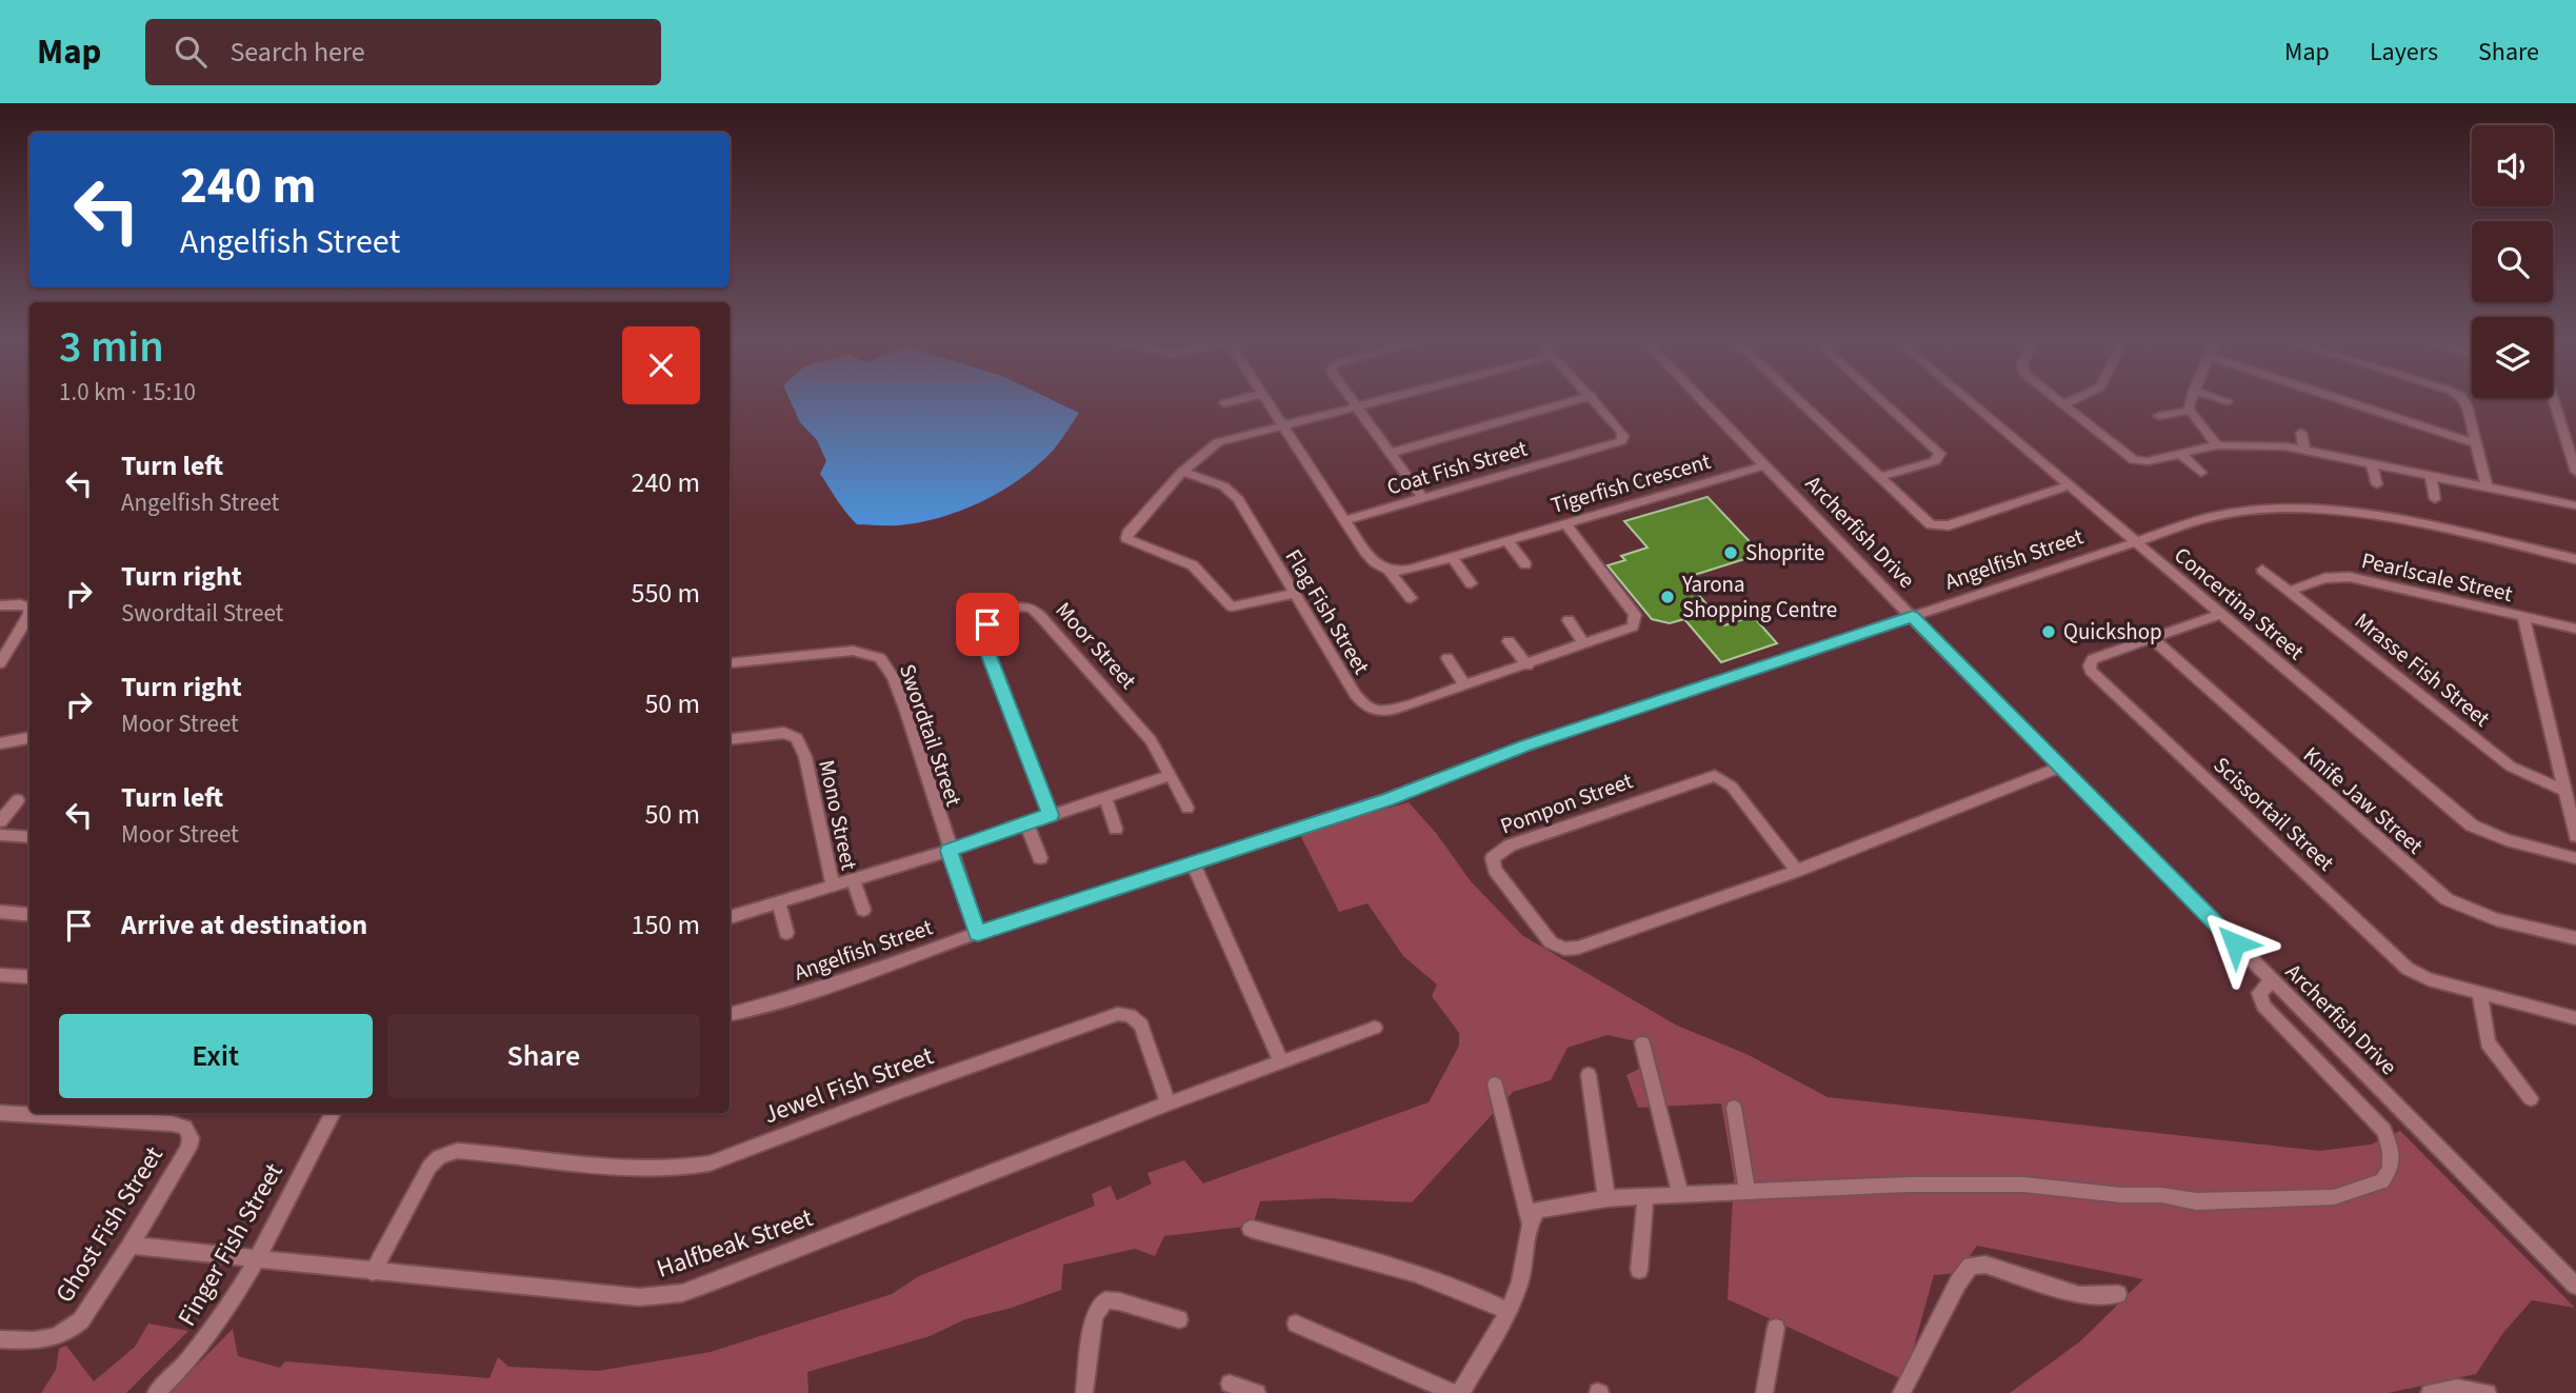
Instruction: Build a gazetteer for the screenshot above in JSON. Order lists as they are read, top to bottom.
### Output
{
  "streets": {
    "street": [
      "Coat Fish Street",
      "Tigerfish Crescent",
      "Archerfish Drive",
      "Angelfish Street",
      "Pearlscale Street",
      "Concertina Street",
      "Flag Fish Street",
      "Moor Street",
      "Mrasse Fish Street",
      "Swordtail Street",
      "Knife Jaw Street",
      "Pompon Street",
      "Scissortail Street",
      "Mono Street",
      "Jewel Fish Street",
      "Ghost Fish Street",
      "Halfbeak Street",
      "Finger Fish Street"
    ]
  },
  "crossings": [
    ["Tigerfish Crescent", "Archerfish Drive"],
    ["Tigerfish Crescent", "Flag Fish Street"],
    ["Archerfish Drive", "Angelfish Street"],
    ["Archerfish Drive", "Pompon Street"],
    ["Angelfish Street", "Concertina Street"],
    ["Angelfish Street", "Swordtail Street"],
    ["Pearlscale Street", "Mrasse Fish Street"],
    ["Concertina Street", "Scissortail Street"],
    ["Knife Jaw Street", "Scissortail Street"],
    ["Jewel Fish Street", "Halfbeak Street"],
    ["Ghost Fish Street", "Halfbeak Street"],
    ["Halfbeak Street", "Finger Fish Street"]
  ],
  "places": ["Shoprite", "Yarona Shopping Centre", "Quickshop"],
  "page": {
    "header": "Map",
    "search": "Search here",
    "nav": ["Map", "Layers", "Share"],
    "turn": ["240 m", "Angelfish Street"],
    "heading": ["3 min", "1.0 km · 15:10"],
    "list": [
      {
        "name": "Turn left",
        "note": "Angelfish Street",
        "value": "240 m"
      },
      {
        "name": "Turn right",
        "note": "Swordtail Street",
        "value": "550 m"
      },
      {
        "name": "Turn right",
        "note": "Moor Street",
        "value": "50 m"
      },
      {
        "name": "Turn left",
        "note": "Moor Street",
        "value": "50 m"
      },
      {
        "name": "Arrive at destination",
        "value": "150 m"
      }
    ],
    "buttons": ["Exit", "Share"]
  }
}
